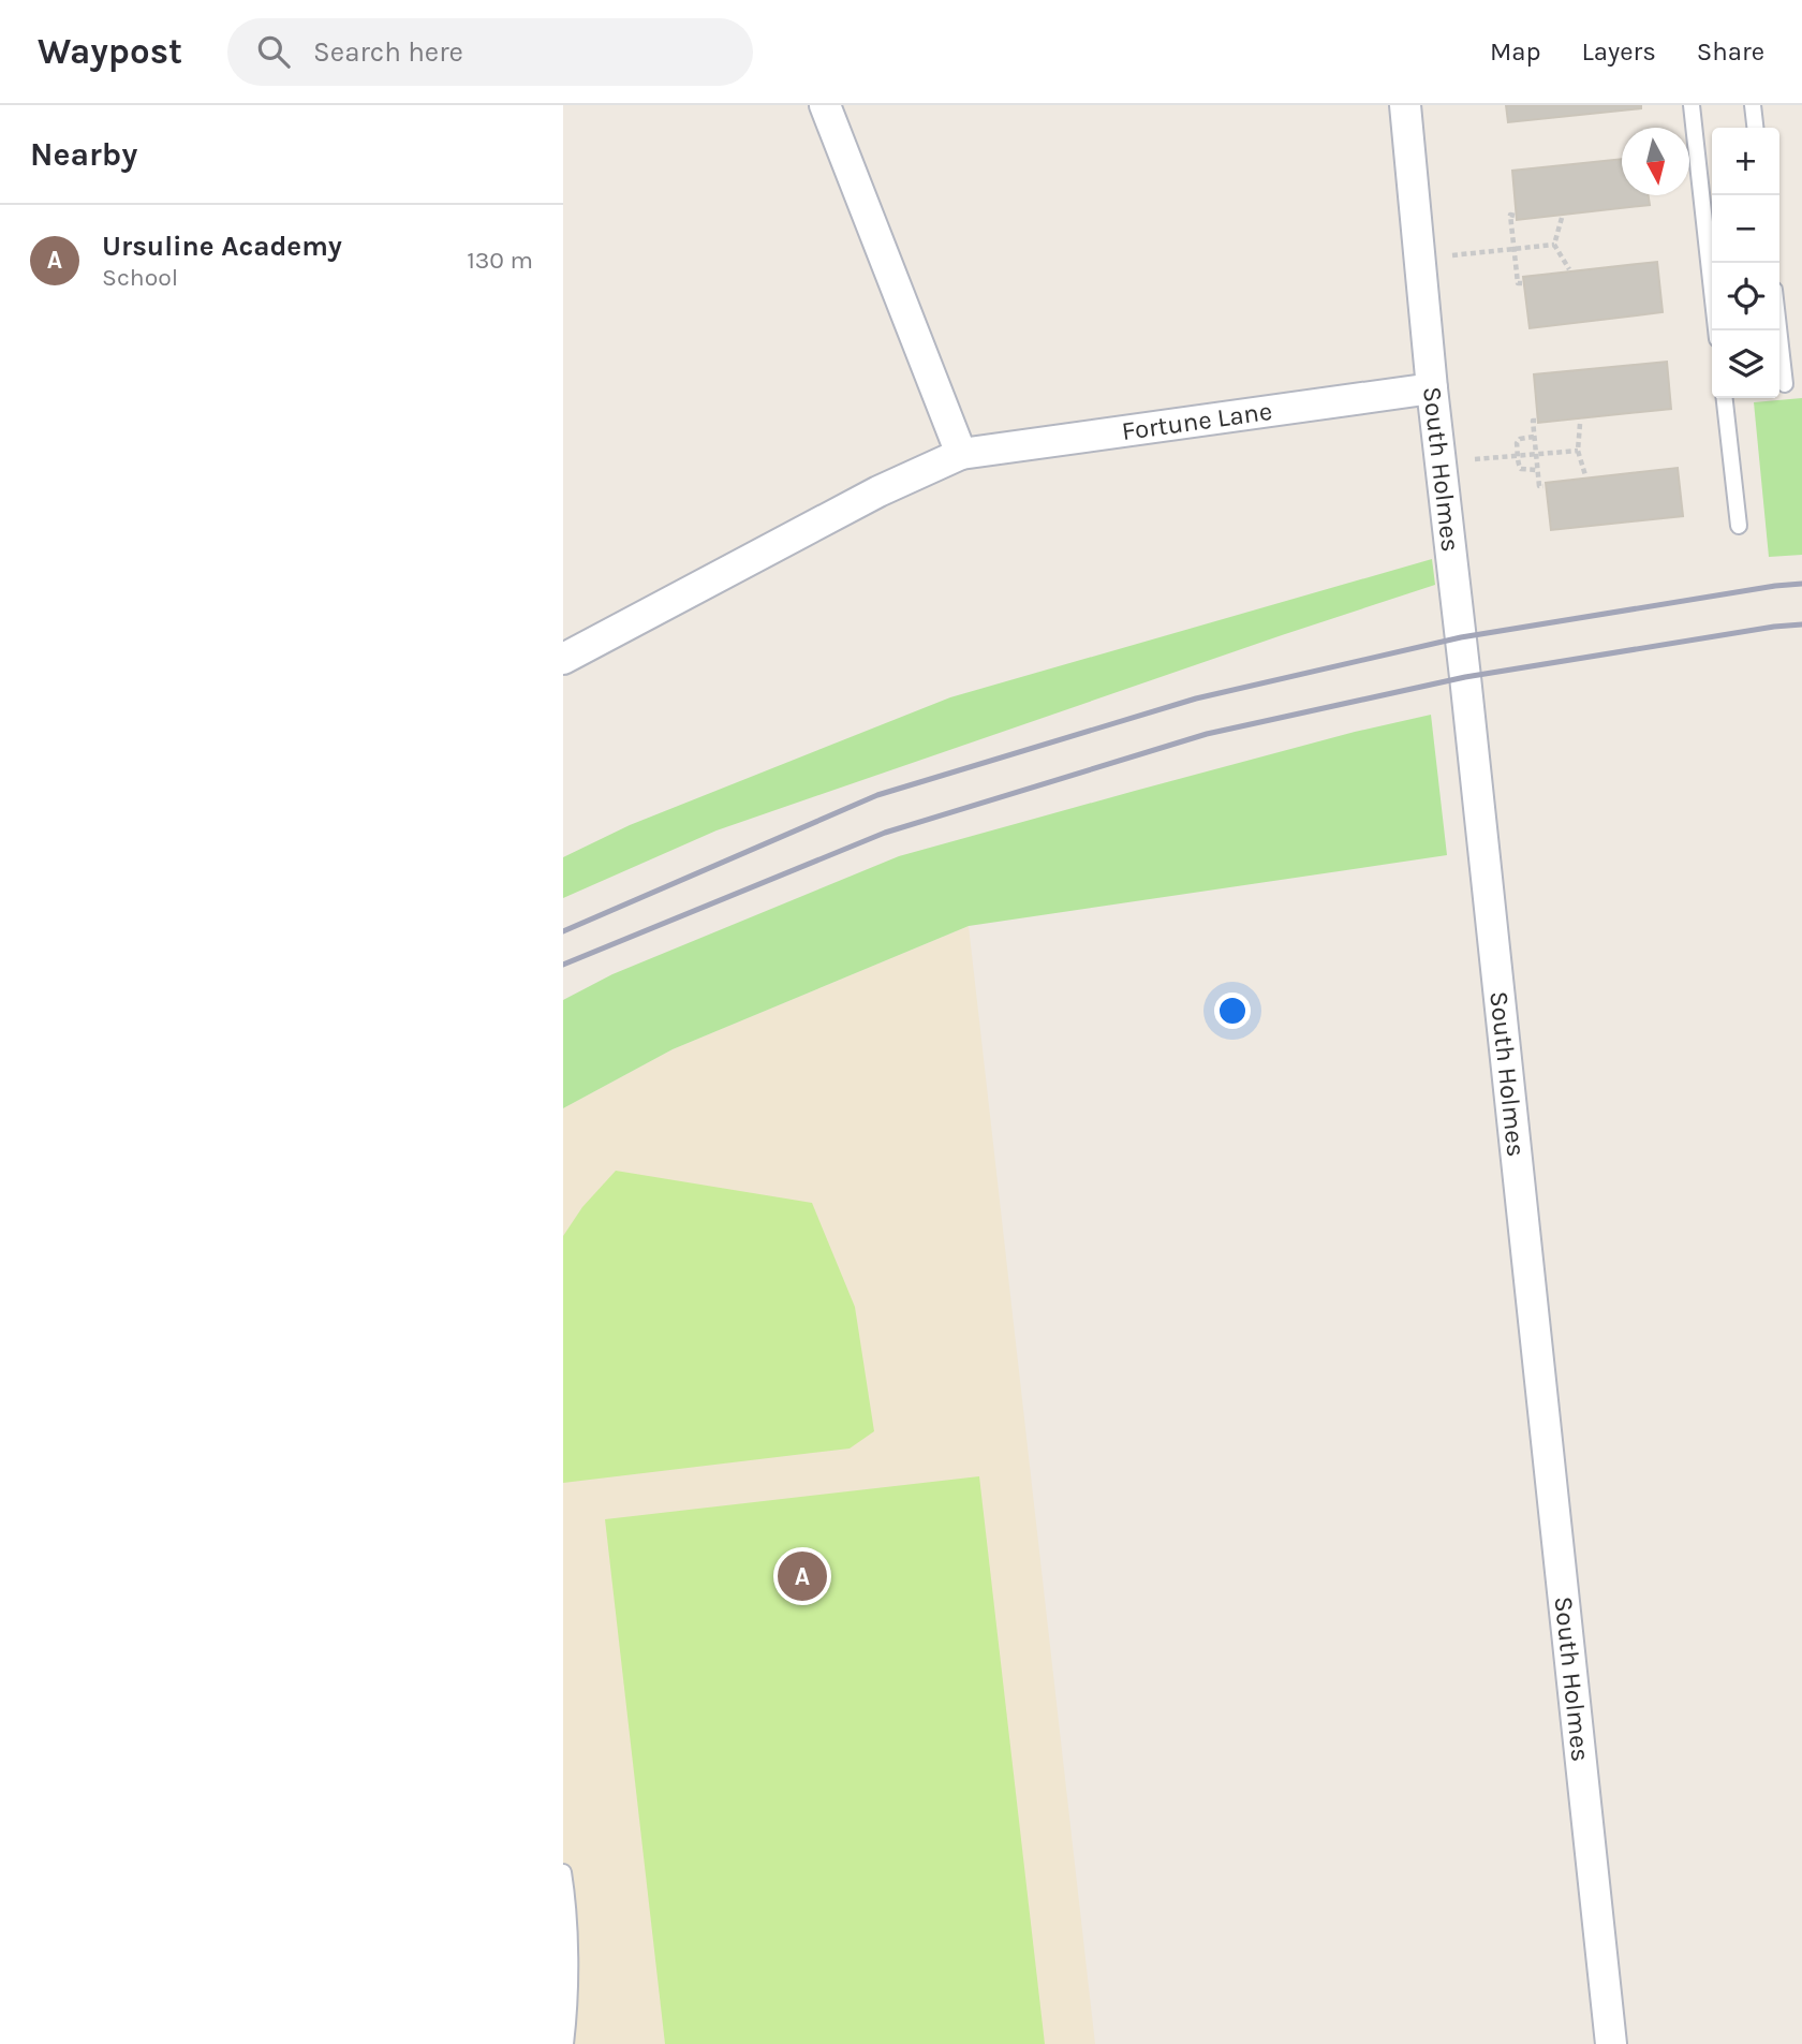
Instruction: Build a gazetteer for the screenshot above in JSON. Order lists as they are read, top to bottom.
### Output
{
  "streets": {
    "street": ["Fortune Lane", "South Holmes"]
  },
  "crossings": [
    ["Fortune Lane", "South Holmes"]
  ],
  "north": "bottom",
  "page": {
    "header": "Waypost",
    "search": "Search here",
    "nav": ["Map", "Layers", "Share"],
    "heading": "Nearby",
    "map_buttons": ["+", "−"],
    "list": [
      {
        "mark": "A",
        "name": "Ursuline Academy",
        "note": "School",
        "value": "130 m"
      }
    ],
    "pins": "A"
  }
}
